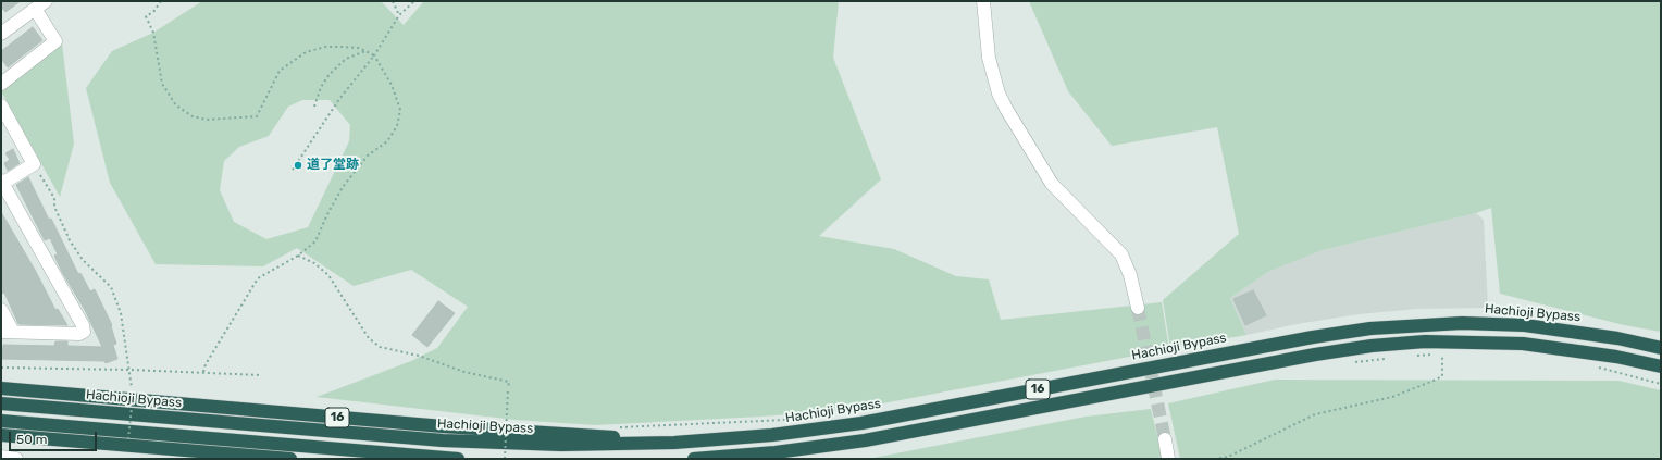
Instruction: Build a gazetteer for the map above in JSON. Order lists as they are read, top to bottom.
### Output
{
  "streets": {
    "highway": ["Hachioji Bypass", "16"]
  },
  "crossings": [
    ["Hachioji Bypass", "16"]
  ],
  "places": ["道了堂跡"],
  "scale_bar": "50 m"
}
